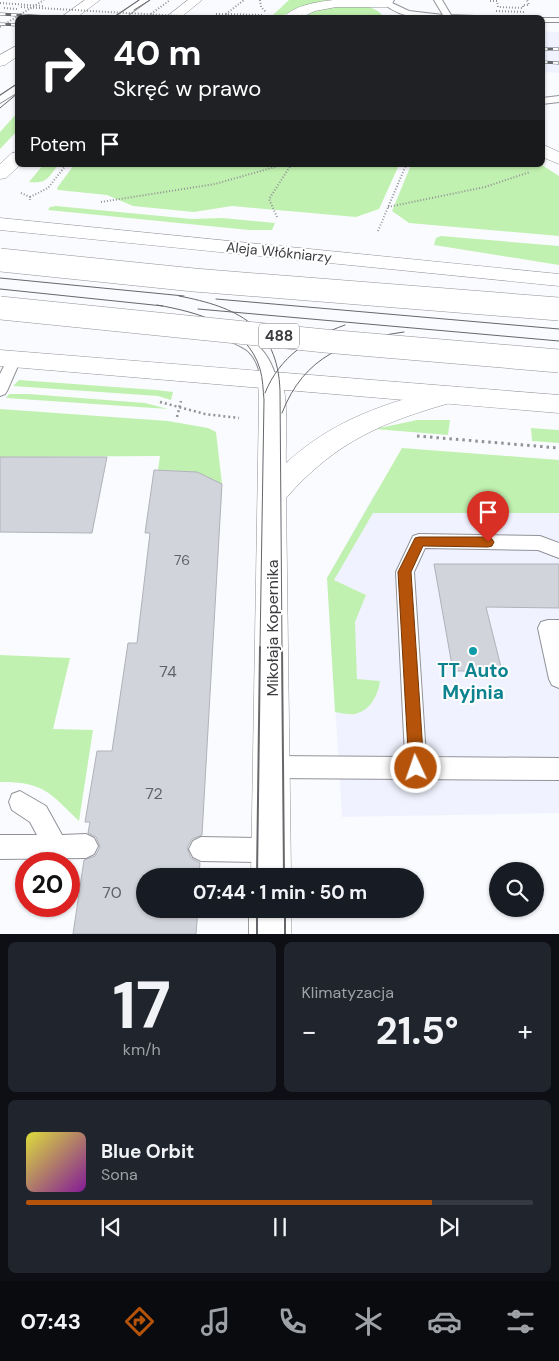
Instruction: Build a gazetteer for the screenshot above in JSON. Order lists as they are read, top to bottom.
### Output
{
  "streets": {
    "main road": ["Aleja Włókniarzy", "488", "Mikołaja Kopernika"]
  },
  "places": ["TT Auto Myjnia"],
  "house_numbers": [
    "76",
    "74",
    "72",
    "70"
  ],
  "page": {
    "turn": ["40 m", "Skręć w prawo"],
    "then": "Potem",
    "limit": "20",
    "trip": "07:44 · 1 min · 50 m",
    "tile": [
      ["17", "km/h"],
      "Klimatyzacja"
    ],
    "heat": ["−", "21.5°", "+"],
    "song": ["Blue Orbit", "Sona"],
    "tabs": "07:43"
  }
}
